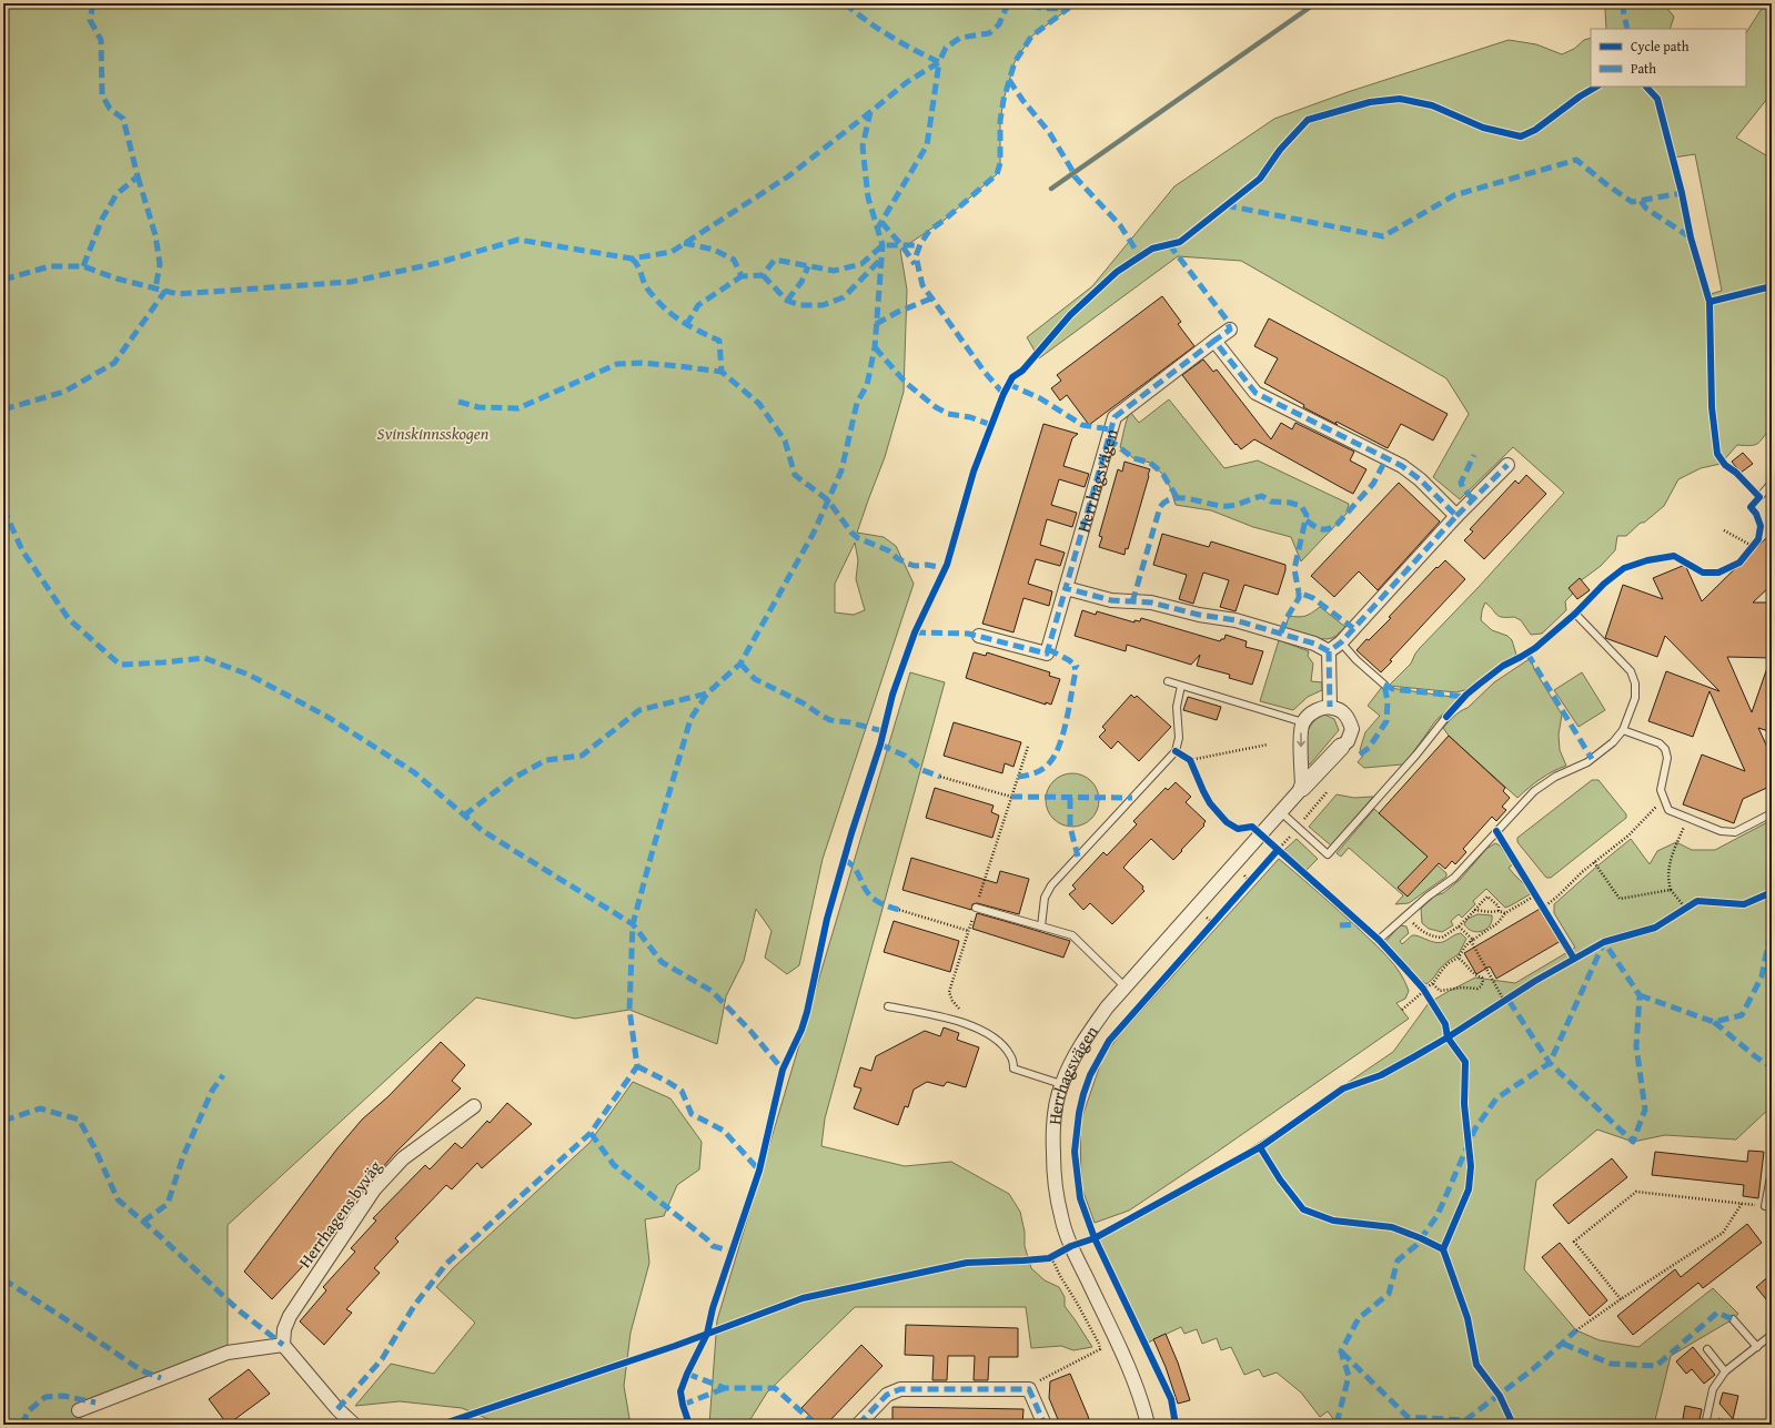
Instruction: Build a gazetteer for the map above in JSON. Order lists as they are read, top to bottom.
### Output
{
  "streets": {
    "street": ["Herrhagsvägen", "Herrhagens byväg"]
  },
  "parks": ["Svinskinnsskogen"],
  "legend": ["Cycle path", "Path"]
}
